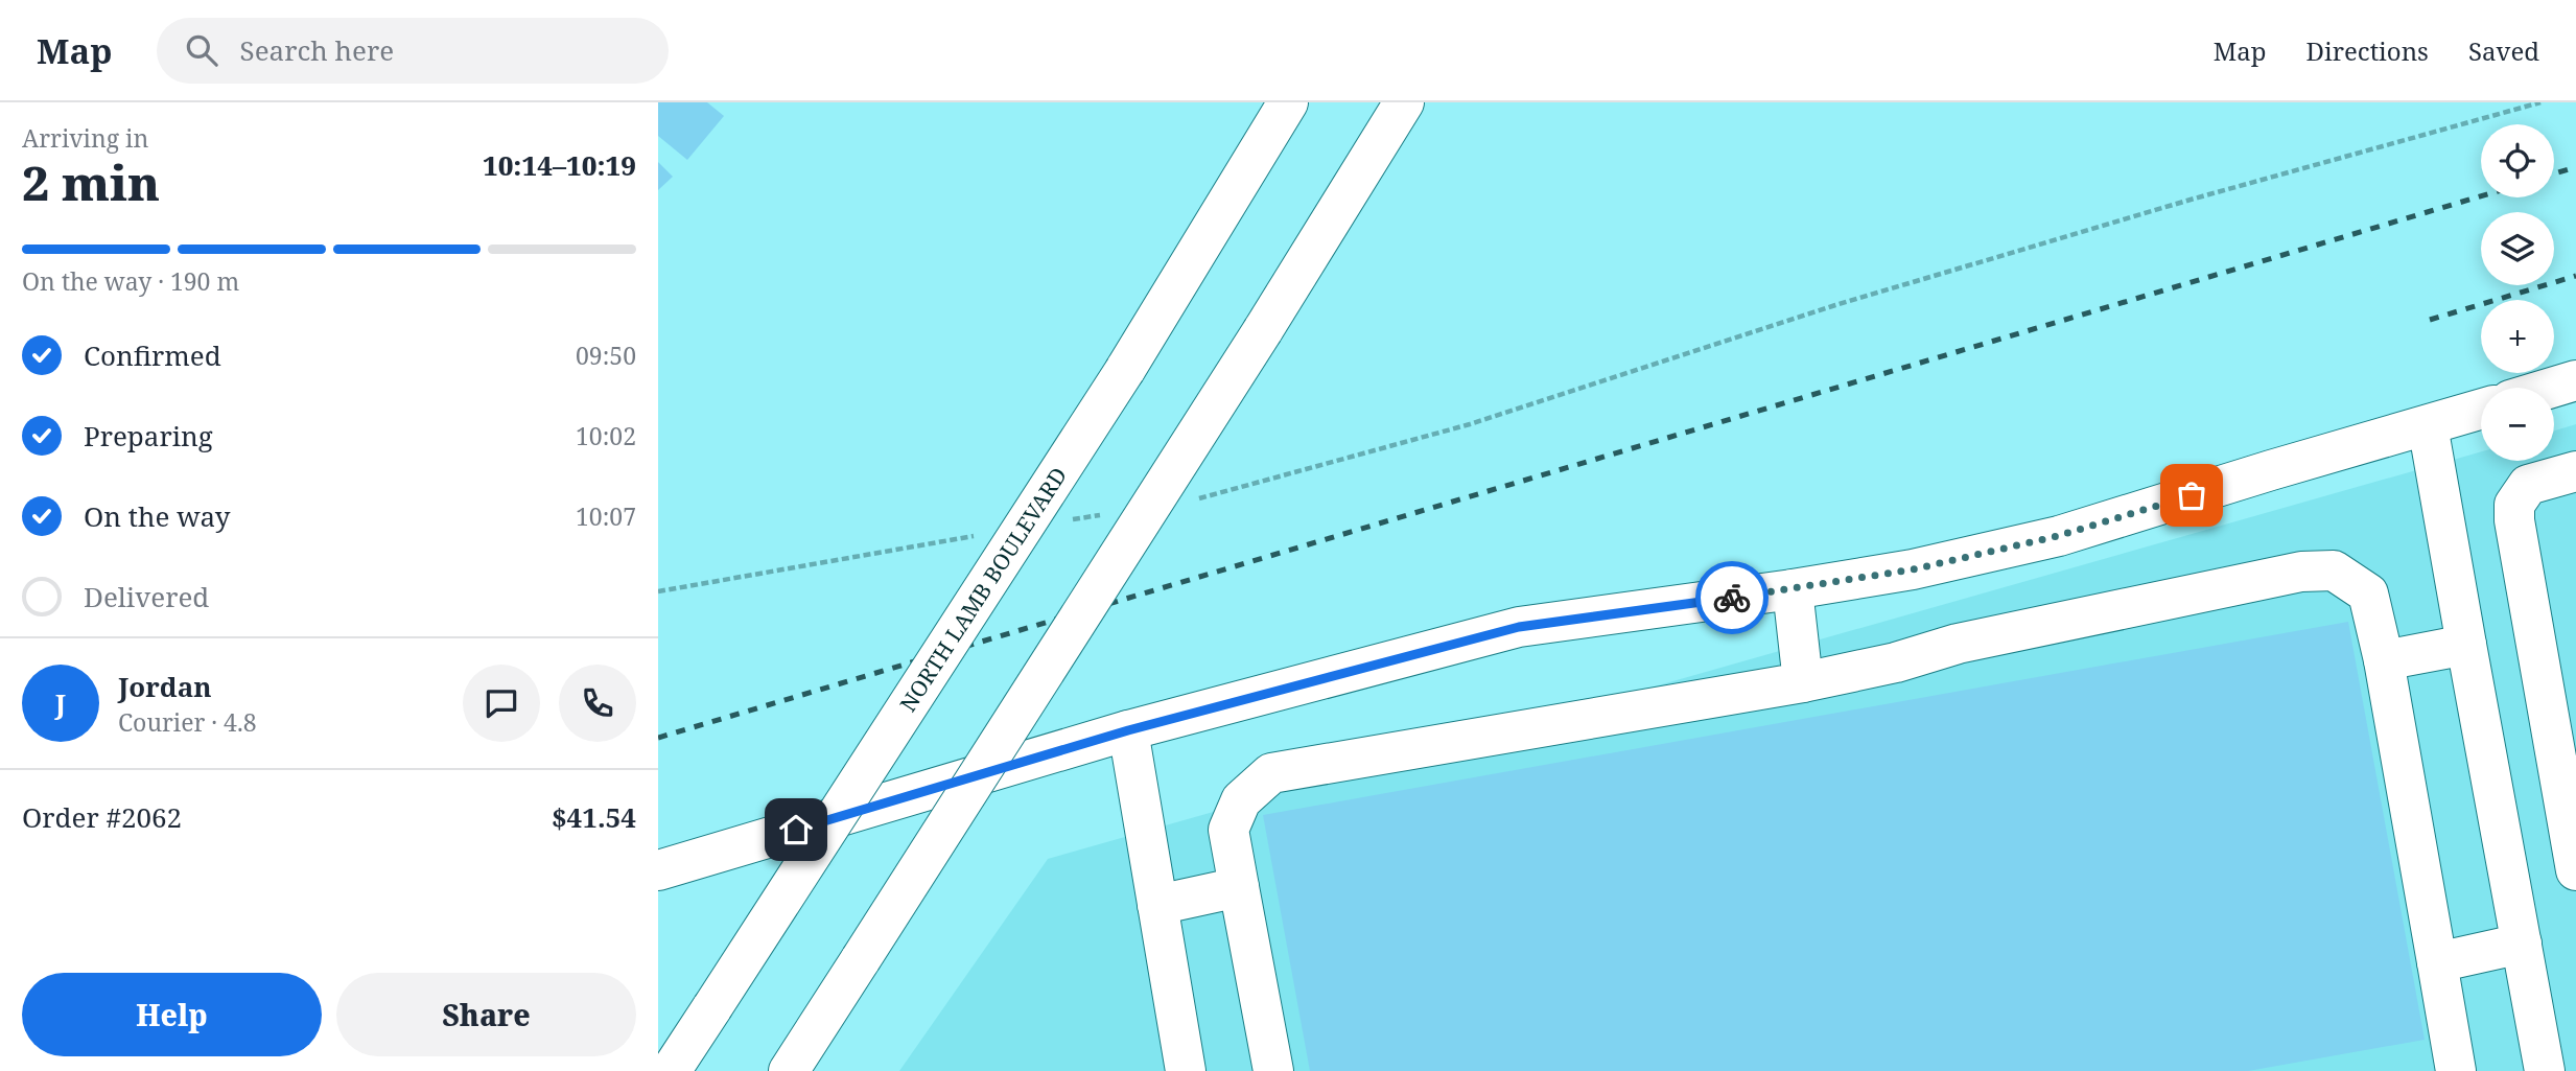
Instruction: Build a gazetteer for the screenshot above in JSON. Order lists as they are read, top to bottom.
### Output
{
  "streets": {
    "main road": ["NORTH LAMB BOULEVARD"]
  },
  "page": {
    "header": "Map",
    "search": "Search here",
    "nav": ["Map", "Directions", "Saved"],
    "heading": ["2 min", "Arriving in", "10:14–10:19"],
    "panel": [
      "Jordan",
      "Courier · 4.8",
      "Order #2062",
      "$41.54"
    ],
    "map_buttons": ["+", "−"],
    "bar": "On the way · 190 m",
    "list": [
      ["Confirmed", "09:50"],
      ["Preparing", "10:02"],
      ["On the way", "10:07"],
      "Delivered"
    ],
    "round": "J",
    "buttons": ["Help", "Share"]
  }
}
